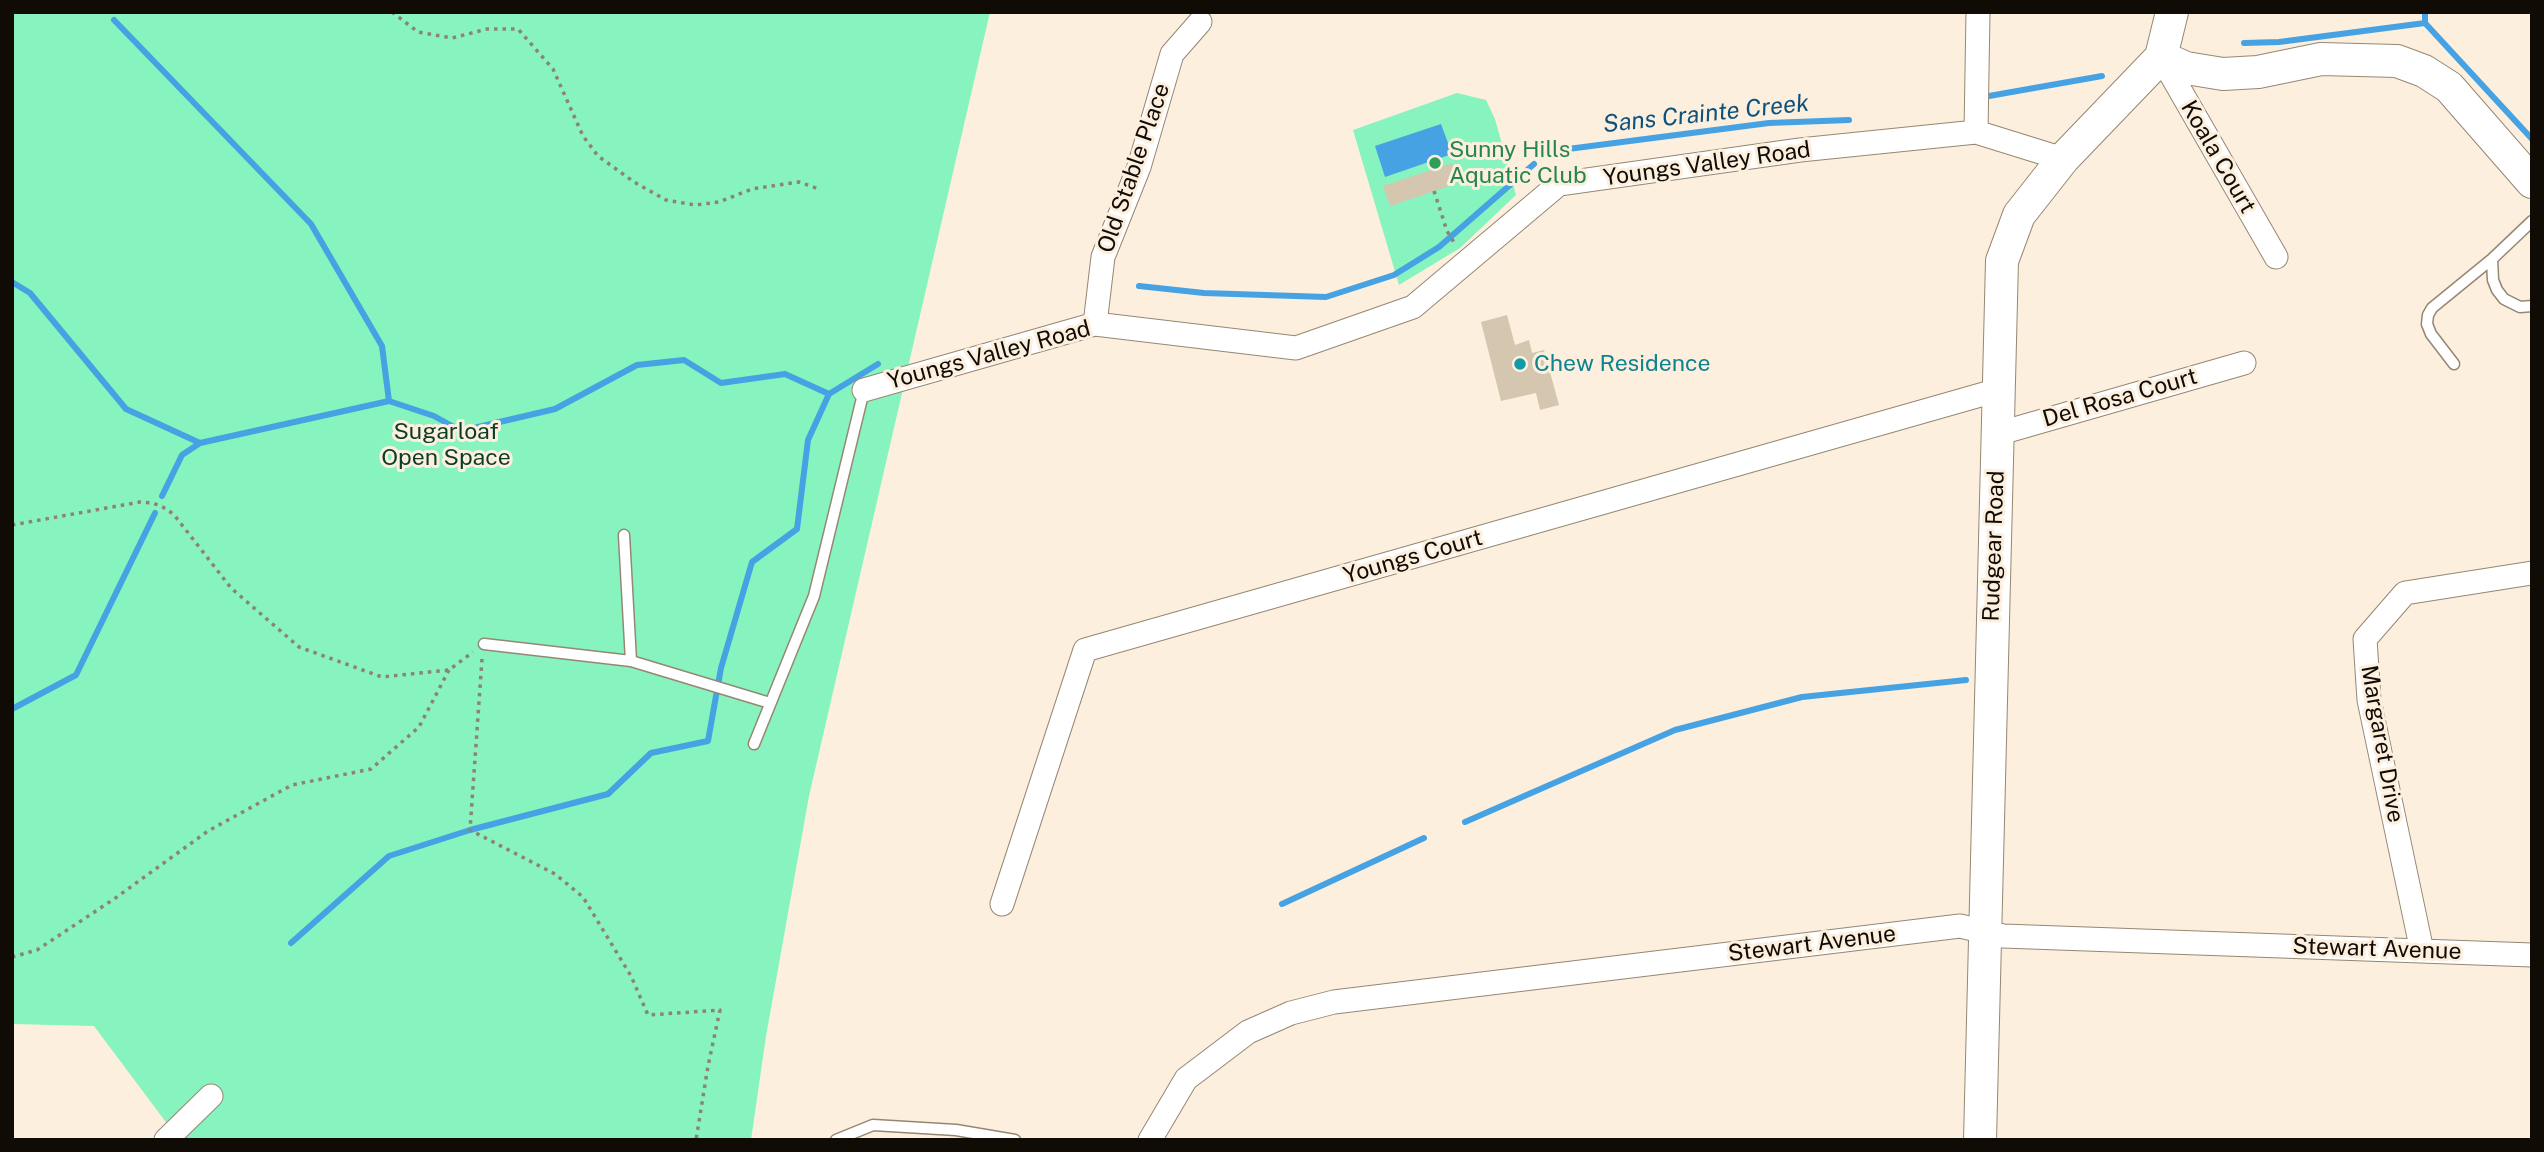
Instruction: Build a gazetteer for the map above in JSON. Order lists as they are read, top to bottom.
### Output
{
  "streets": {
    "street": [
      "Koala Court",
      "Youngs Valley Road",
      "Old Stable Place",
      "Del Rosa Court",
      "Rudgear Road",
      "Youngs Court",
      "Margaret Drive",
      "Stewart Avenue"
    ]
  },
  "crossings": [
    ["Koala Court", "Rudgear Road"],
    ["Youngs Valley Road", "Old Stable Place"],
    ["Youngs Valley Road", "Rudgear Road"],
    ["Del Rosa Court", "Rudgear Road"],
    ["Rudgear Road", "Youngs Court"],
    ["Rudgear Road", "Stewart Avenue"],
    ["Margaret Drive", "Stewart Avenue"]
  ],
  "water": ["Sans Crainte Creek"],
  "parks": ["Sugarloaf Open Space"],
  "places": ["Sunny Hills Aquatic Club", "Chew Residence"]
}
